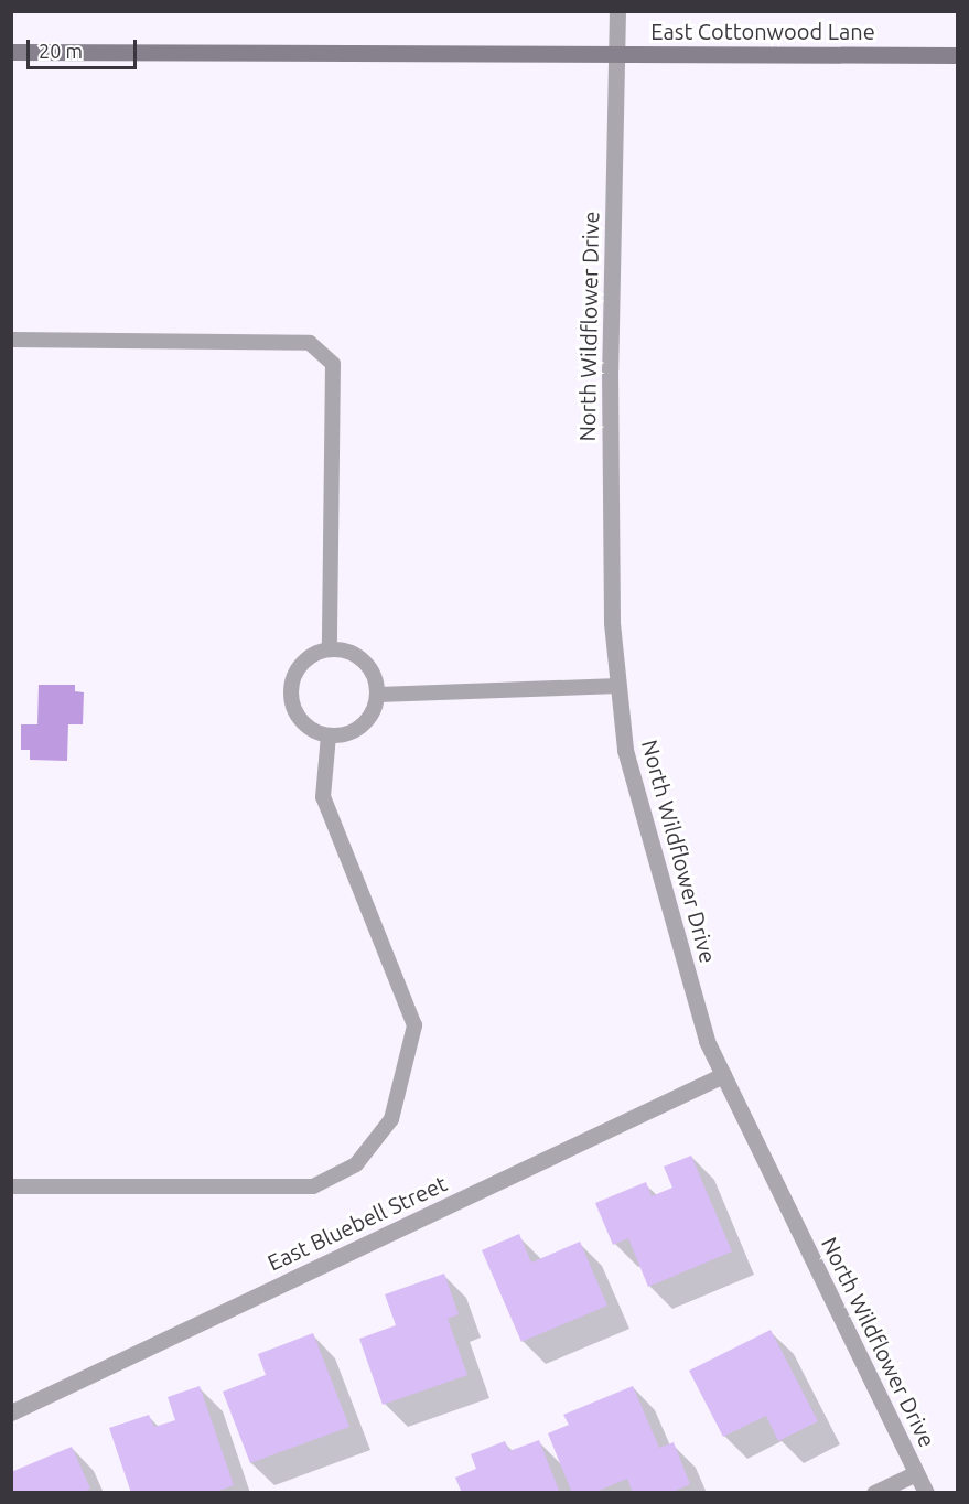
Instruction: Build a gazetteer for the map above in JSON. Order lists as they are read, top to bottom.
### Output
{
  "streets": {
    "main road": ["East Cottonwood Lane"],
    "street": ["North Wildflower Drive", "East Bluebell Street"]
  },
  "crossings": [
    ["East Cottonwood Lane", "North Wildflower Drive"],
    ["North Wildflower Drive", "East Bluebell Street"]
  ],
  "scale_bar": "20 m"
}
